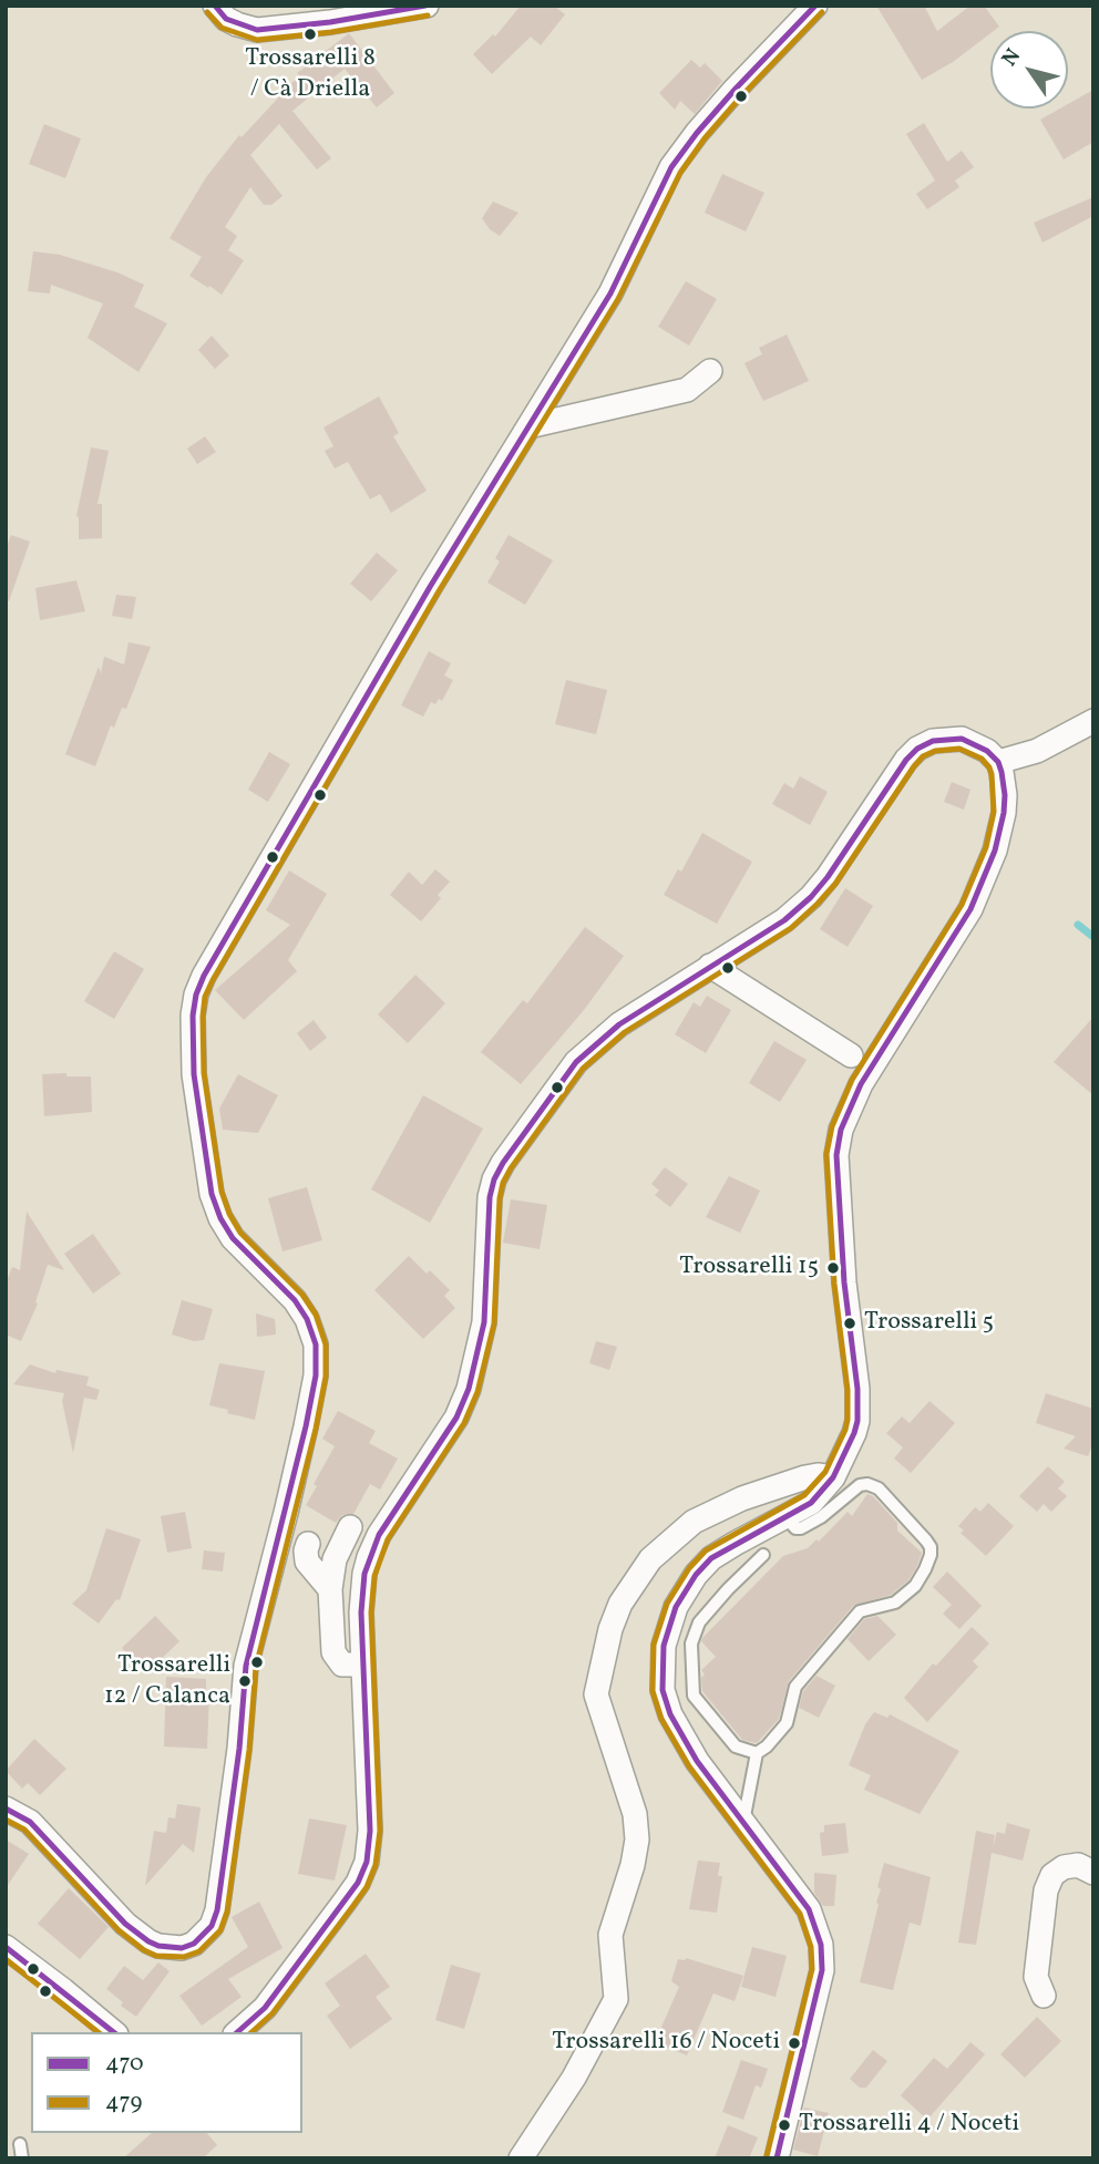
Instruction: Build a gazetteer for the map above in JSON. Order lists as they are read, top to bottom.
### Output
{
  "places": [
    "Trossarelli 8 / Cà Driella",
    "Trossarelli 15",
    "Trossarelli 5",
    "Trossarelli 12 / Calanca",
    "Trossarelli 16 / Noceti",
    "Trossarelli 4 / Noceti"
  ],
  "lines": ["transit line 470", "transit line 479"],
  "legend": ["470", "479"],
  "north": "top left"
}
